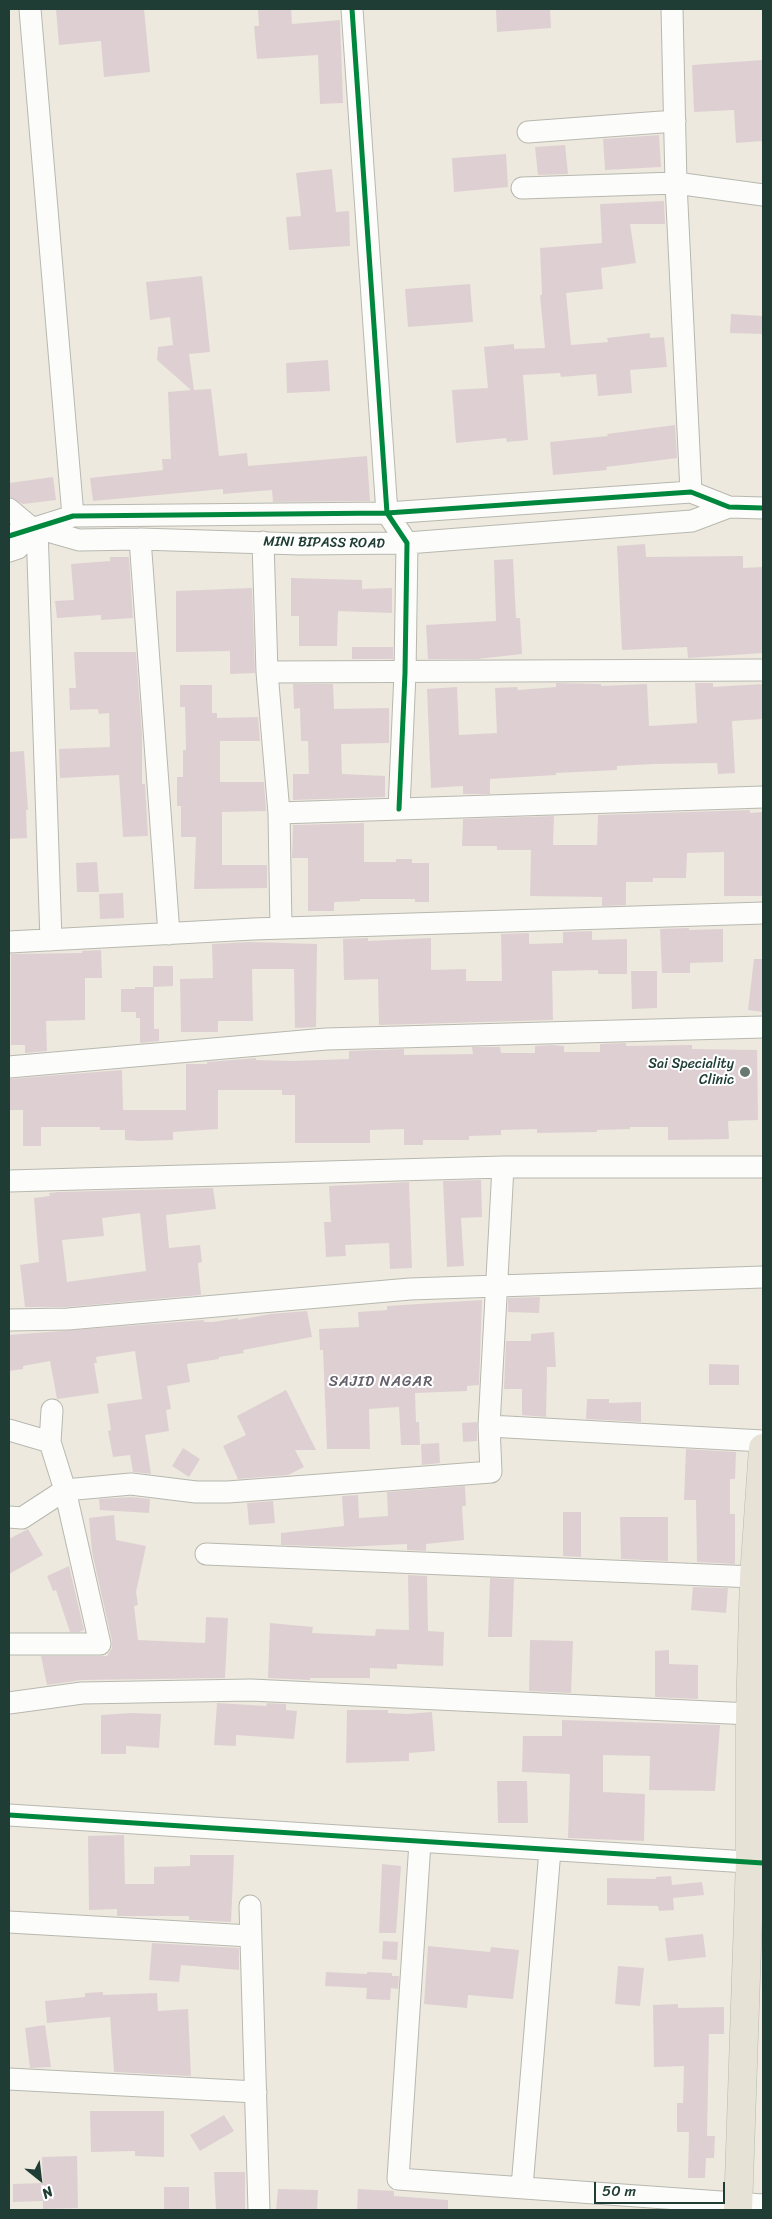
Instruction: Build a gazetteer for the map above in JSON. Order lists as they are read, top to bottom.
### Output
{
  "streets": {
    "street": ["MINI BIPASS ROAD"]
  },
  "districts": ["SAJID NAGAR"],
  "places": ["Sai Speciality Clinic"],
  "scale_bar": "50 m",
  "north": "bottom right"
}
